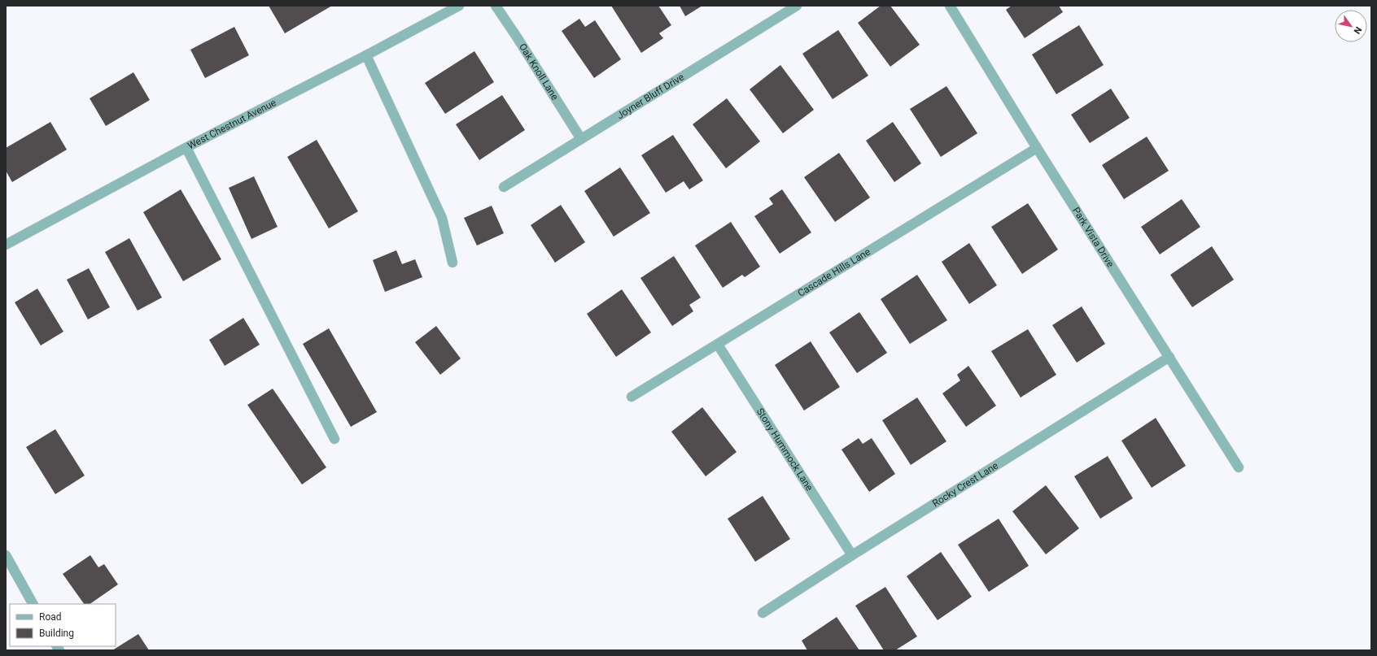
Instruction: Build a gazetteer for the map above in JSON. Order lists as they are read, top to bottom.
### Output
{
  "streets": {
    "street": [
      "Oak Knoll Lane",
      "Joyner Bluff Drive",
      "West Chestnut Avenue",
      "Park Vista Drive",
      "Cascade Hills Lane",
      "Stony Hummock Lane",
      "Rocky Crest Lane"
    ]
  },
  "crossings": [
    ["Oak Knoll Lane", "Joyner Bluff Drive"],
    ["Park Vista Drive", "Cascade Hills Lane"],
    ["Park Vista Drive", "Rocky Crest Lane"],
    ["Cascade Hills Lane", "Stony Hummock Lane"],
    ["Stony Hummock Lane", "Rocky Crest Lane"]
  ],
  "legend": ["Road", "Building"],
  "north": "bottom right"
}
